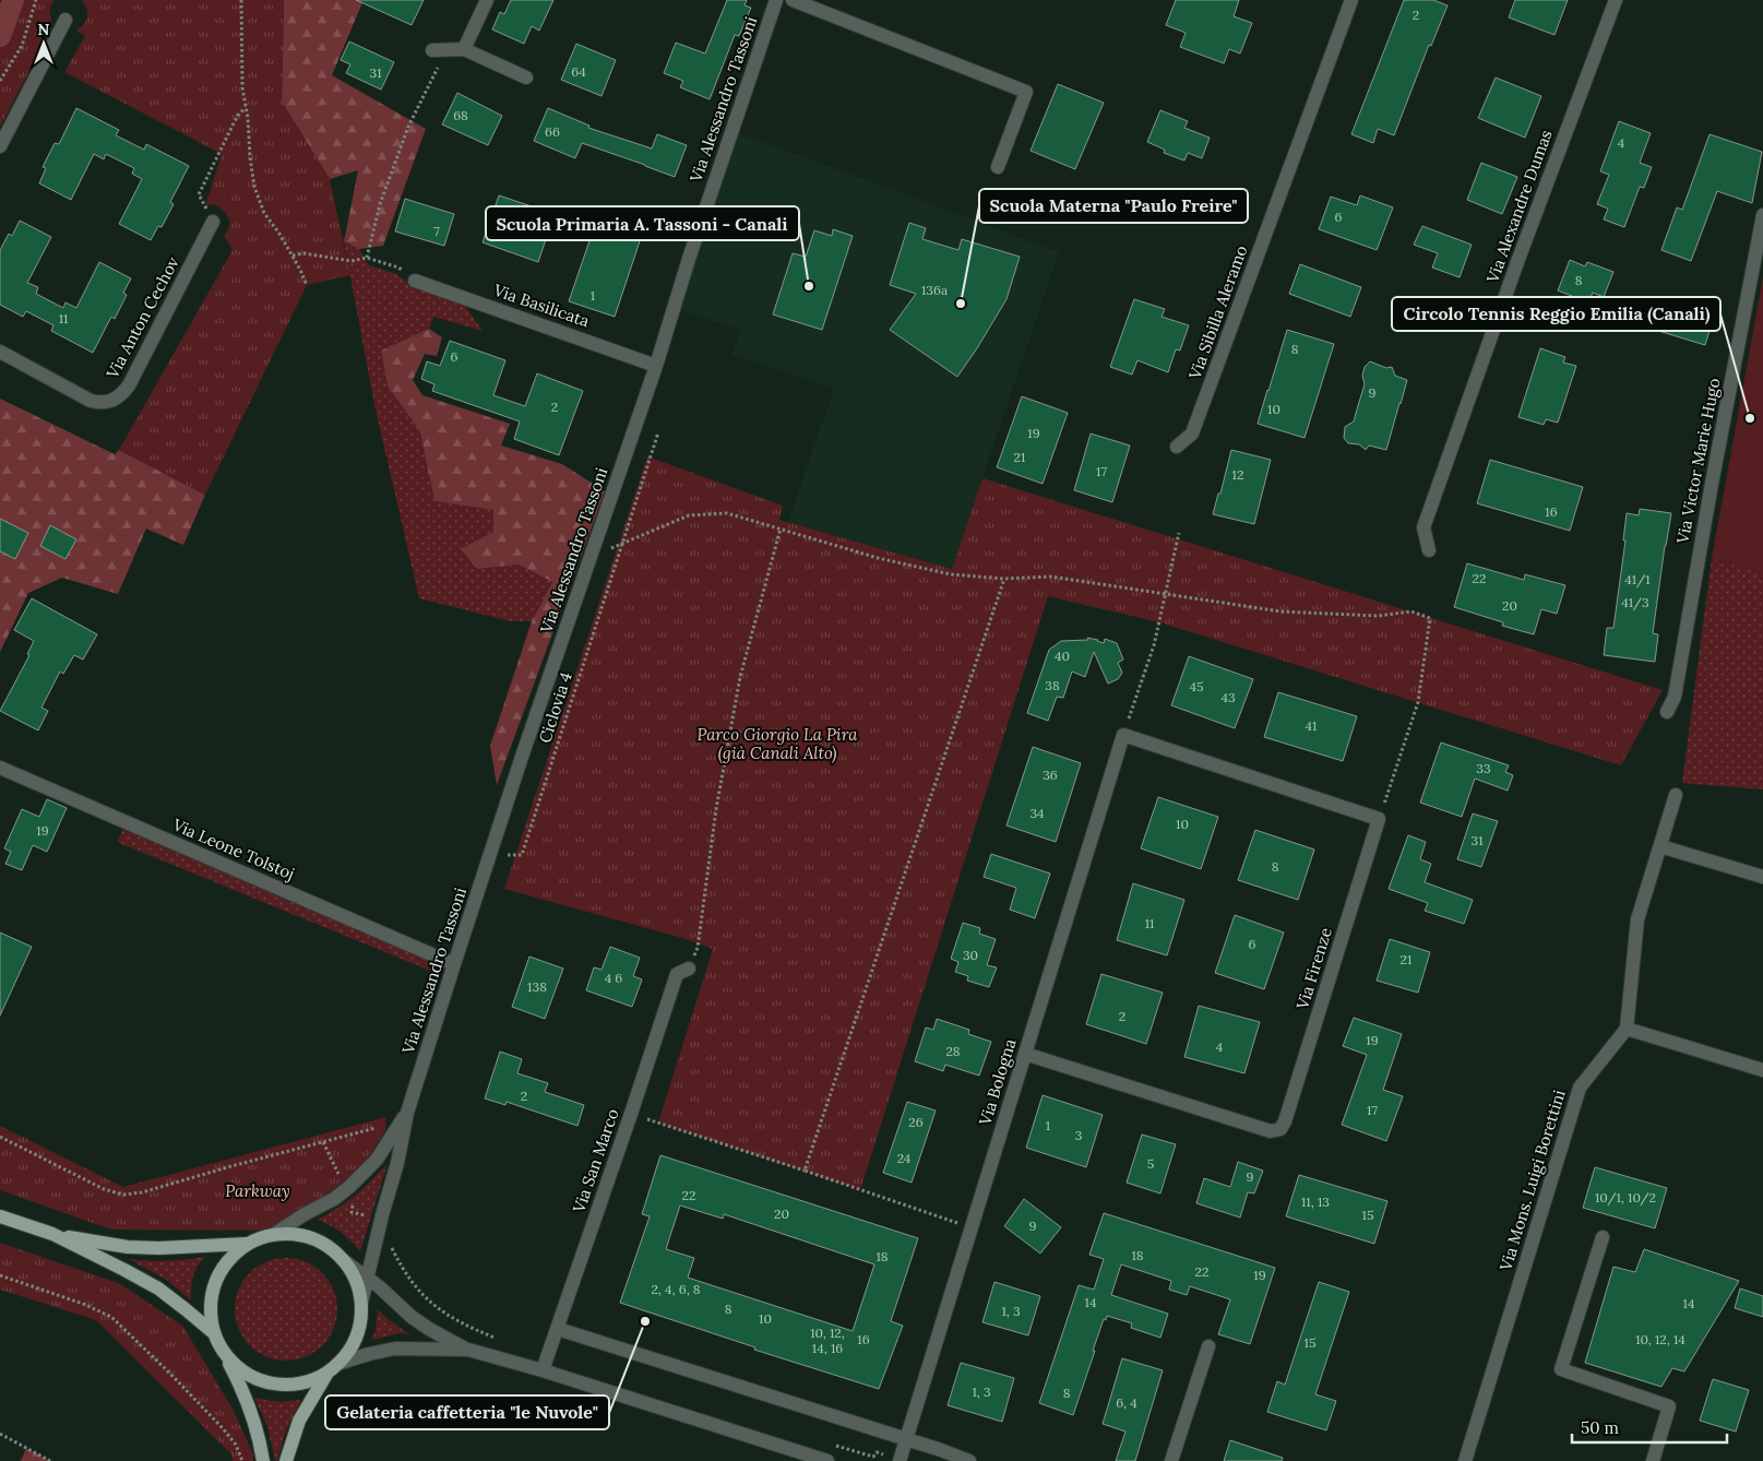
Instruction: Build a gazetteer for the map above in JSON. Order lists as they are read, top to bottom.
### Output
{
  "streets": {
    "street": [
      "Via Alessandro Tassoni",
      "Via Alexandre Dumas",
      "Via Basilicata",
      "Via Sibilla Aleramo",
      "Via Anton Cechov",
      "Via Victor Marie Hugo",
      "Via Leone Tolstoj",
      "Via Firenze",
      "Via Bologna",
      "Via San Marco",
      "Via Mons. Luigi Borettini"
    ],
    "path": ["Ciclovia 4"]
  },
  "crossings": [
    ["Via Alessandro Tassoni", "Via Basilicata"],
    ["Via Alessandro Tassoni", "Via Leone Tolstoj"],
    ["Via Firenze", "Via Bologna"]
  ],
  "parks": ["Parco Giorgio La Pira (già Canali Alto)", "Parkway"],
  "places": [
    "Scuola Primaria A. Tassoni - Canali",
    "Scuola Materna \"Paulo Freire\"",
    "Circolo Tennis Reggio Emilia (Canali)",
    "Gelateria caffetteria \"le Nuvole\""
  ],
  "house_numbers": [
    "2",
    "64",
    "31",
    "68",
    "66",
    "4",
    "6",
    "7",
    "8",
    "136a",
    "1",
    "11",
    "8",
    "6",
    "9",
    "2",
    "10",
    "19",
    "21",
    "17",
    "12",
    "16",
    "22",
    "41/1",
    "41/3",
    "20",
    "40",
    "38",
    "45",
    "43",
    "41",
    "33",
    "36",
    "34",
    "10",
    "19",
    "31",
    "8",
    "11",
    "6",
    "30",
    "21",
    "4 6",
    "138",
    "2",
    "19",
    "4",
    "28",
    "2",
    "17",
    "26",
    "1",
    "3",
    "24",
    "5",
    "9",
    "22",
    "10/1, 10/2",
    "11, 13",
    "20",
    "15",
    "9",
    "18",
    "18",
    "22",
    "19",
    "2, 4, 6, 8",
    "14",
    "14",
    "8",
    "1, 3",
    "10",
    "10, 12, 14, 16",
    "16",
    "10, 12, 14",
    "15",
    "1, 3",
    "8",
    "6, 4"
  ],
  "scale_bar": "50 m",
  "north": "top"
}
